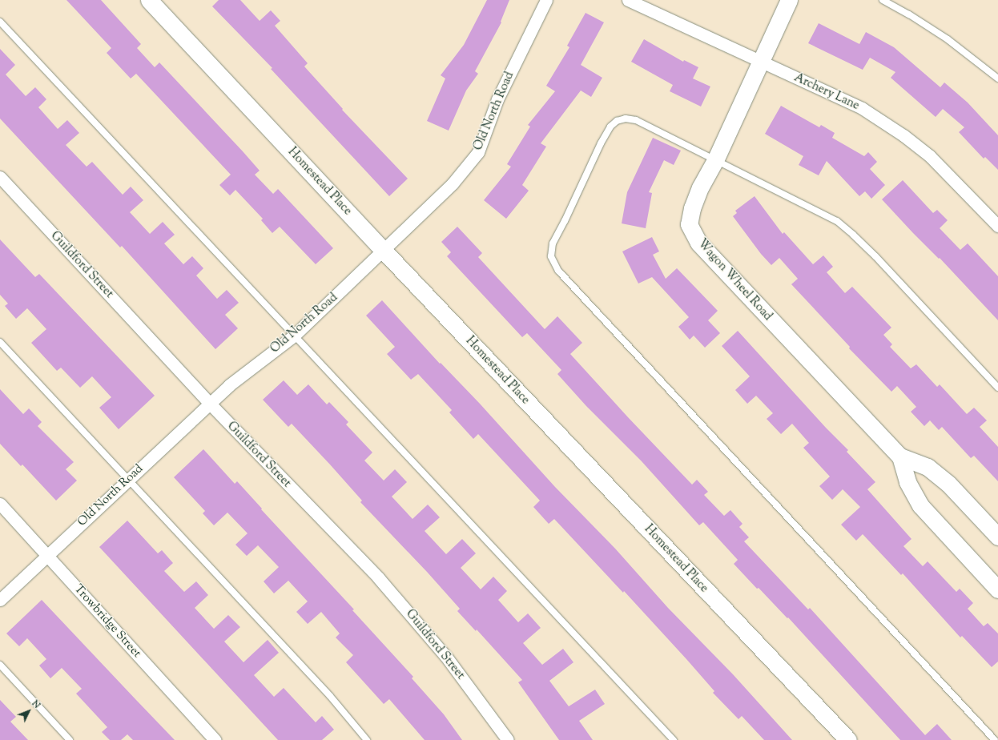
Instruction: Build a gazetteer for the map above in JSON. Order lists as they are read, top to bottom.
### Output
{
  "streets": {
    "street": [
      "Archery Lane",
      "Old North Road",
      "Homestead Place",
      "Guildford Street",
      "Wagon Wheel Road",
      "Trowbridge Street"
    ]
  },
  "crossings": [
    ["Archery Lane", "Wagon Wheel Road"],
    ["Old North Road", "Homestead Place"],
    ["Old North Road", "Guildford Street"],
    ["Old North Road", "Trowbridge Street"]
  ],
  "north": "top right"
}
